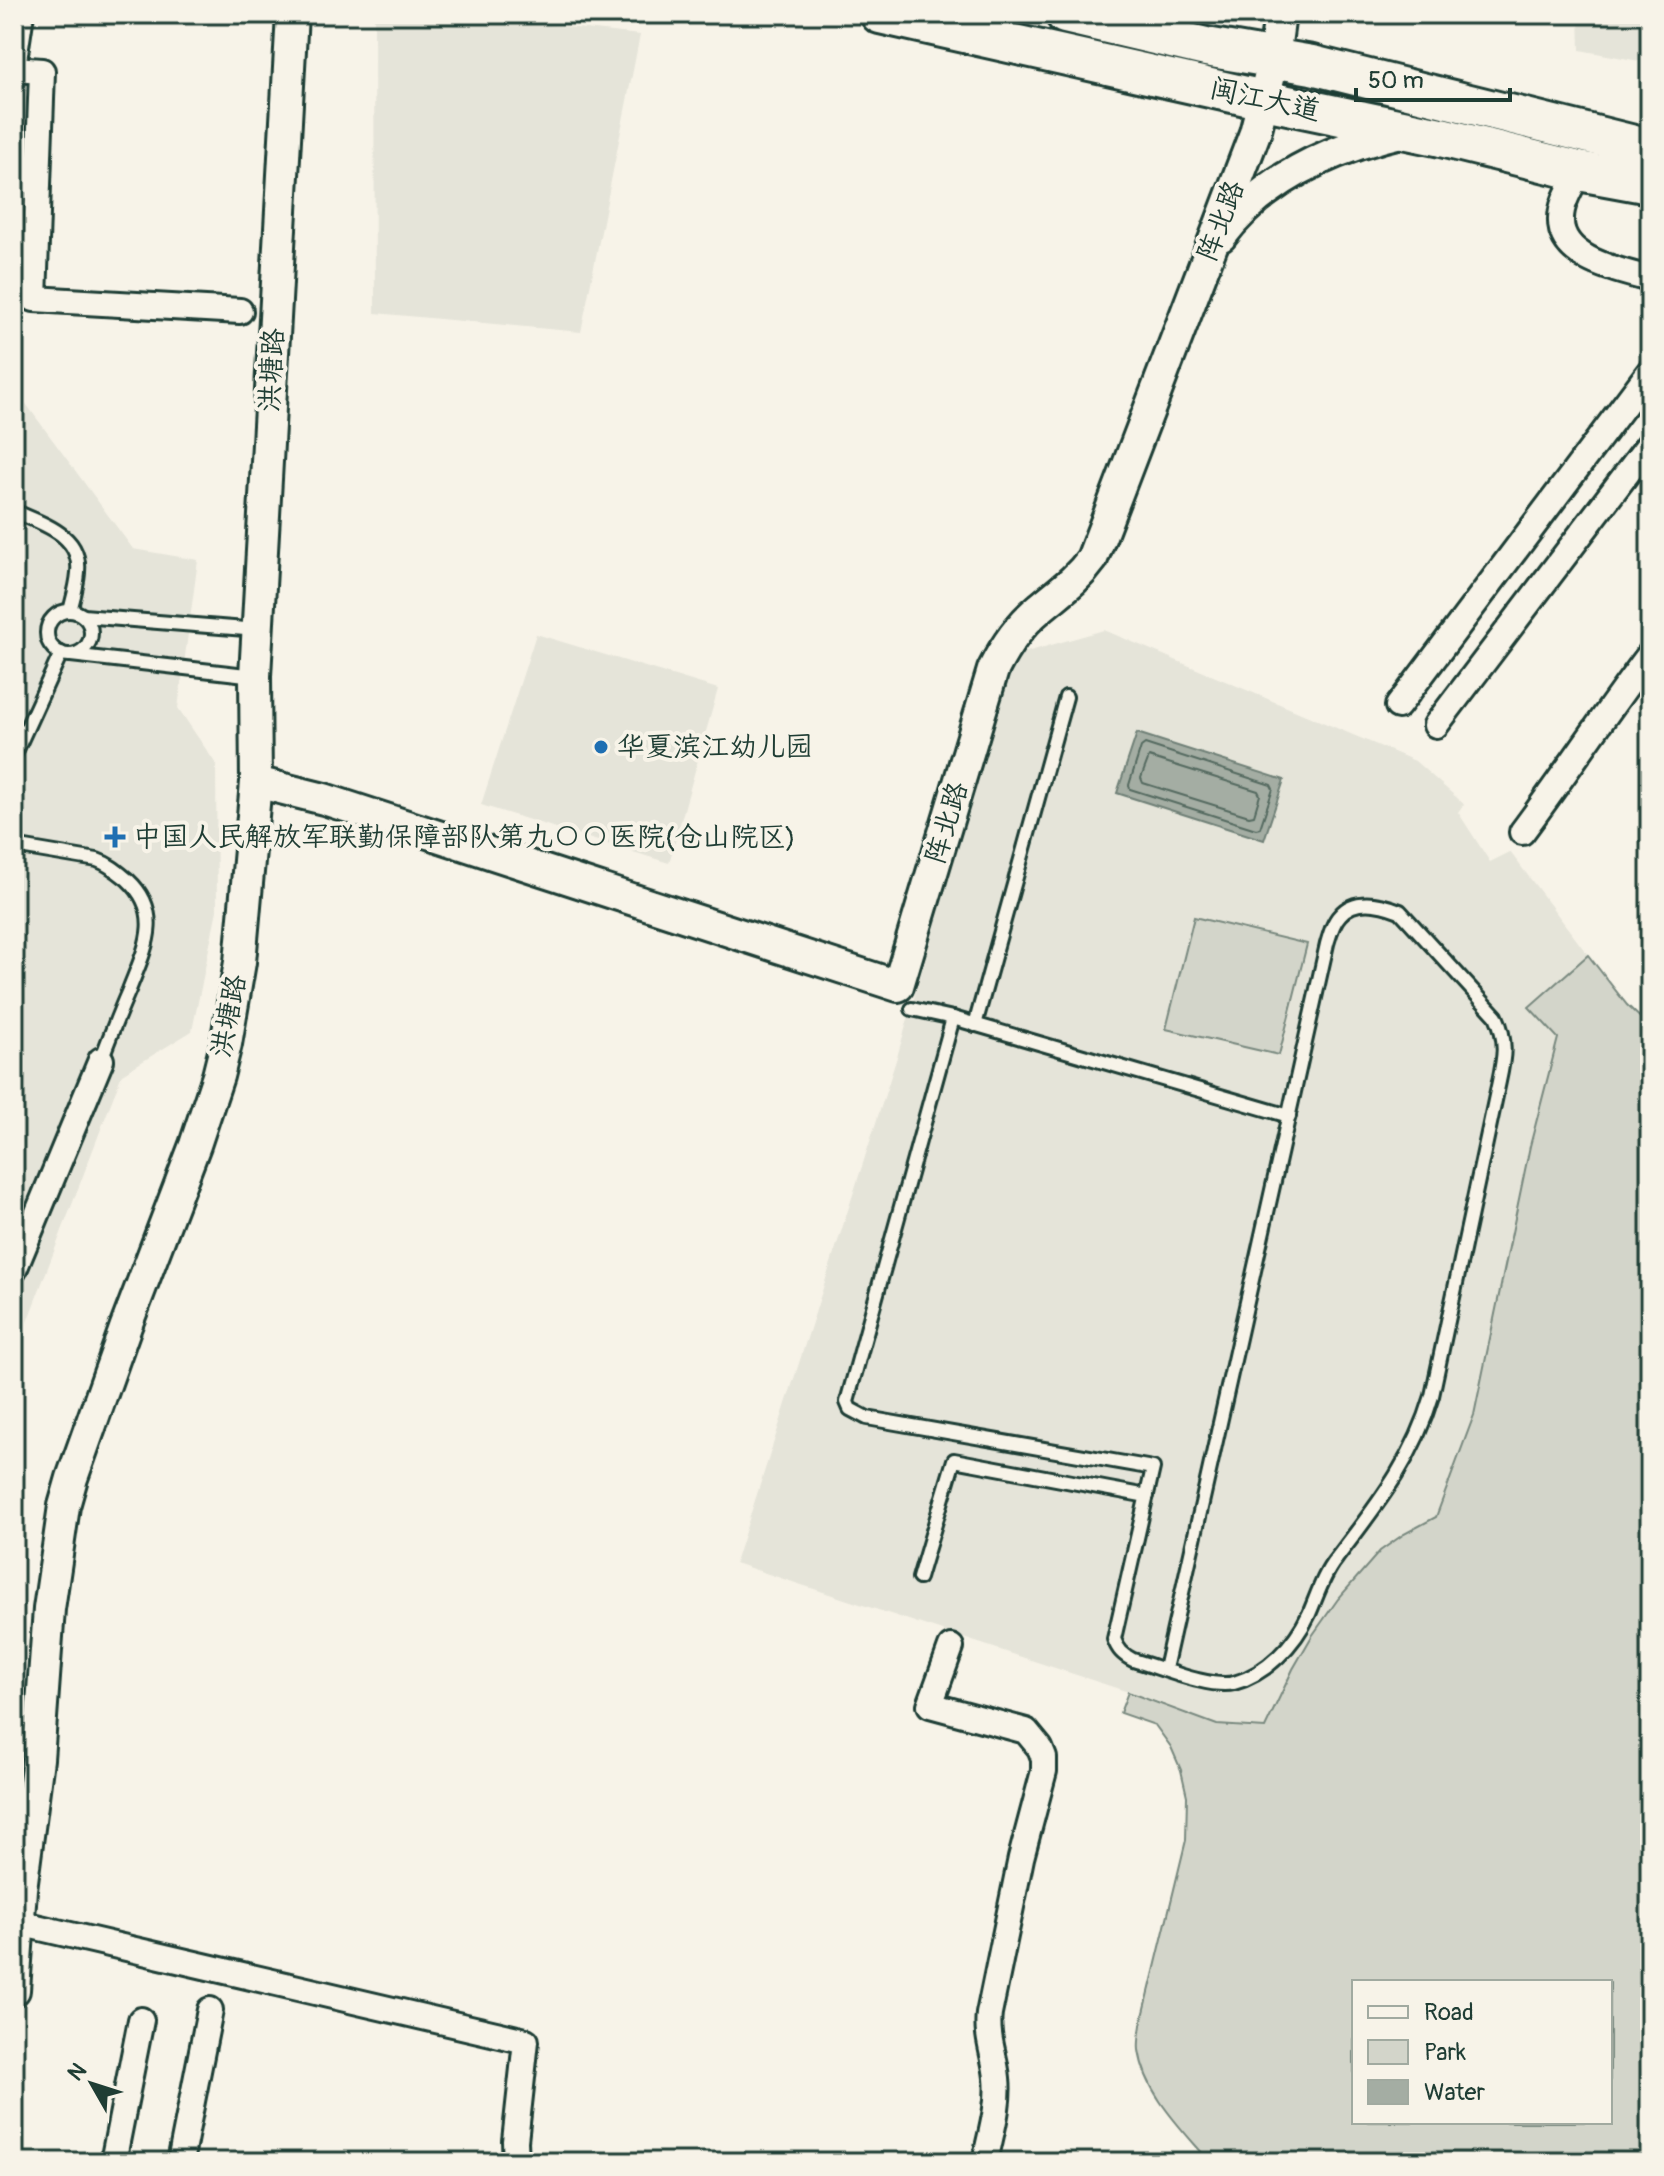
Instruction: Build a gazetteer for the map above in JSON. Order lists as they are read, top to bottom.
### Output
{
  "streets": {
    "main road": ["闽江大道"],
    "street": ["阵北路", "洪塘路"]
  },
  "crossings": [
    ["闽江大道", "阵北路"],
    ["阵北路", "洪塘路"]
  ],
  "places": {
    "other": ["华夏滨江幼儿园"],
    "health": ["中国人民解放军联勤保障部队第九〇〇医院(仓山院区)"]
  },
  "legend": ["Road", "Park", "Water"],
  "scale_bar": "50 m",
  "north": "top left"
}
